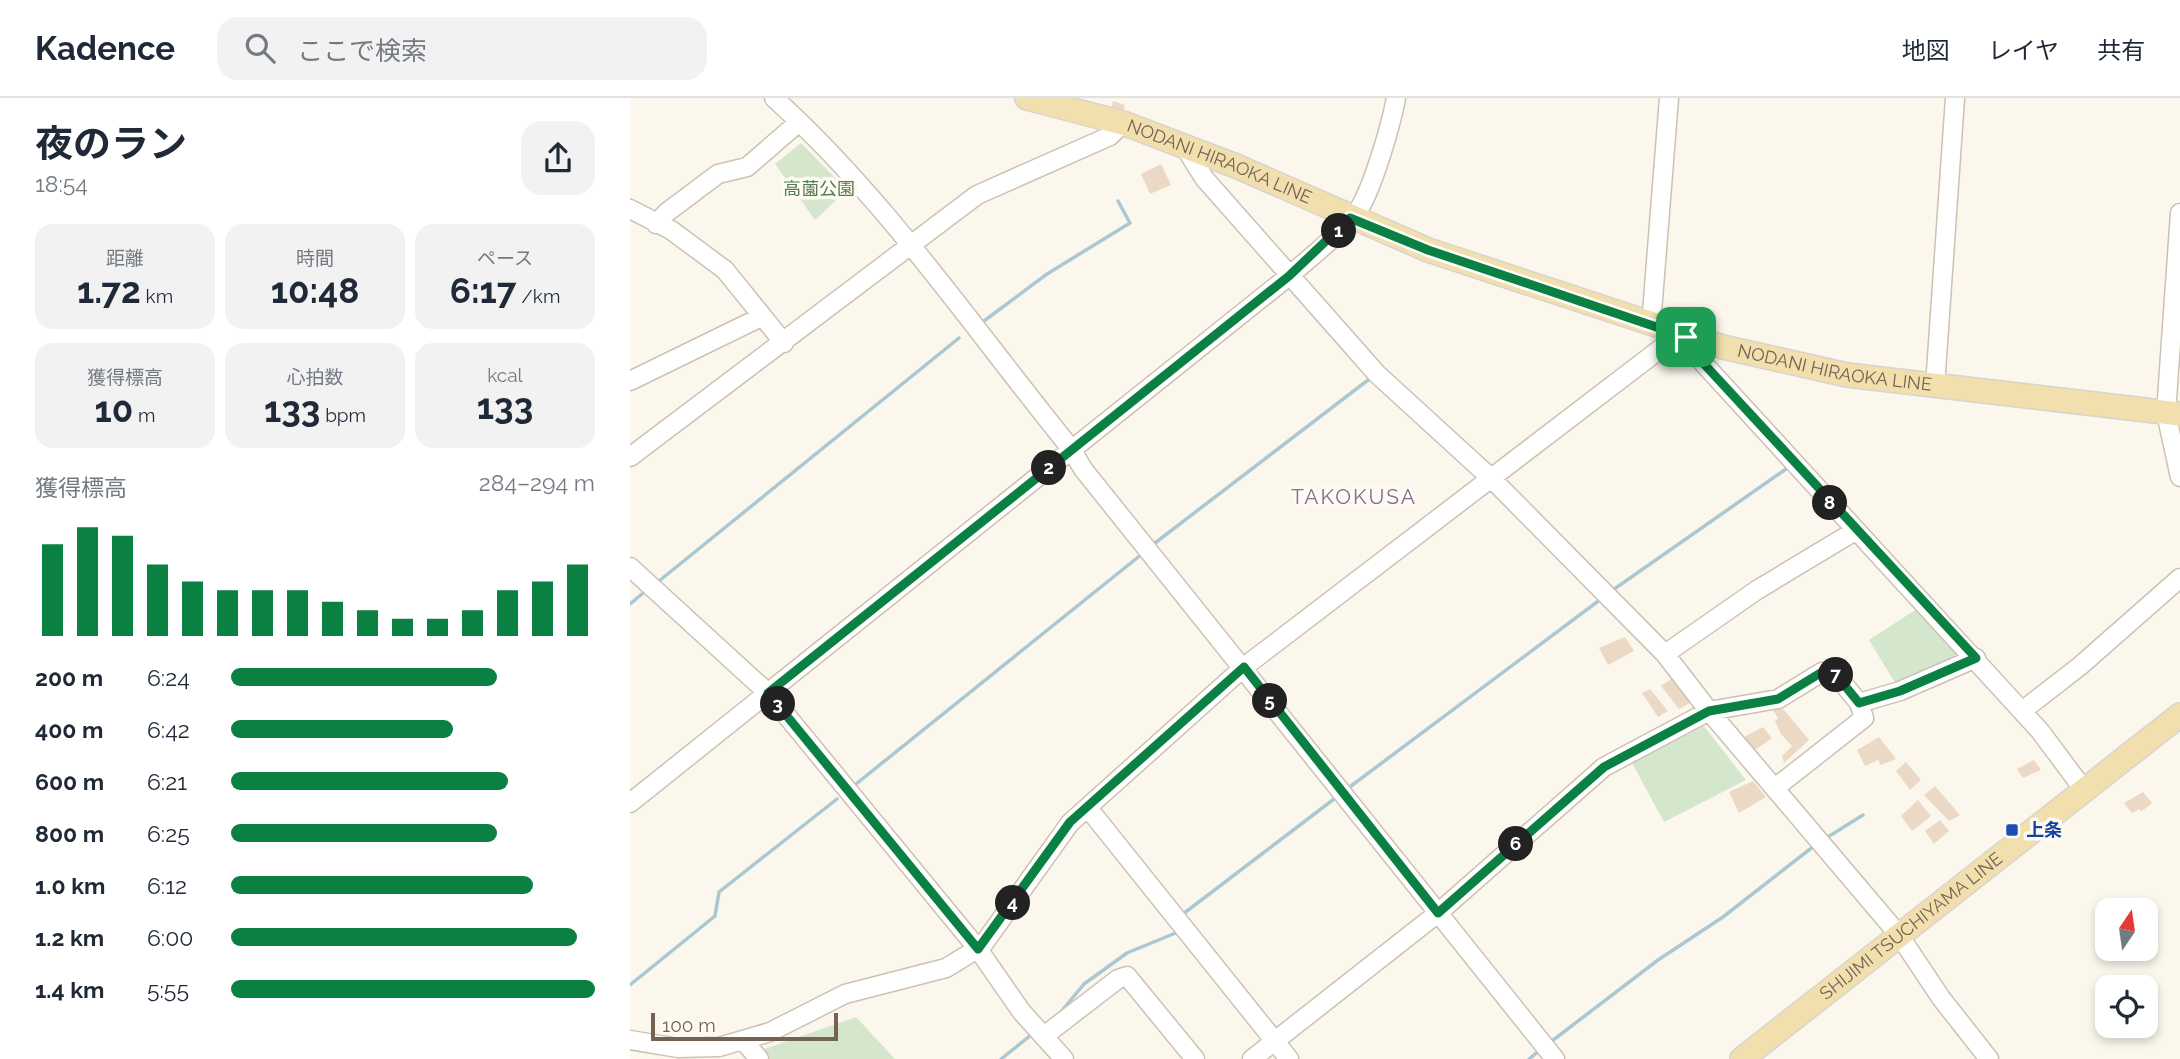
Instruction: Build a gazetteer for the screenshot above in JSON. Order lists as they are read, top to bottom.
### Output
{
  "streets": {
    "main road": ["NODANI HIRAOKA LINE", "SHIJIMI TSUCHIYAMA LINE"]
  },
  "districts": ["TAKOKUSA"],
  "parks": ["高薗公園"],
  "places": {
    "transit": ["上条"]
  },
  "scale_bar": "100 m",
  "north": "top",
  "page": {
    "header": "Kadence",
    "search": "ここで検索",
    "nav": ["地図", "レイヤ", "共有"],
    "heading": ["夜のラン", "18:54"],
    "pins": [
      "1",
      "2",
      "8",
      "7",
      "5",
      "3",
      "6",
      "4"
    ],
    "stats": [
      ["距離", "1.72 km"],
      ["時間", "10:48"],
      ["ペース", "6:17 /km"],
      ["獲得標高", "10 m"],
      ["心拍数", "133 bpm"],
      ["kcal", "133"]
    ],
    "chart": ["獲得標高", "284–294 m"],
    "list": [
      {
        "name": "200 m",
        "note": "6:24"
      },
      {
        "name": "400 m",
        "note": "6:42"
      },
      {
        "name": "600 m",
        "note": "6:21"
      },
      {
        "name": "800 m",
        "note": "6:25"
      },
      {
        "name": "1.0 km",
        "note": "6:12"
      },
      {
        "name": "1.2 km",
        "note": "6:00"
      },
      {
        "name": "1.4 km",
        "note": "5:55"
      }
    ],
    "scale": "100 m"
  }
}
